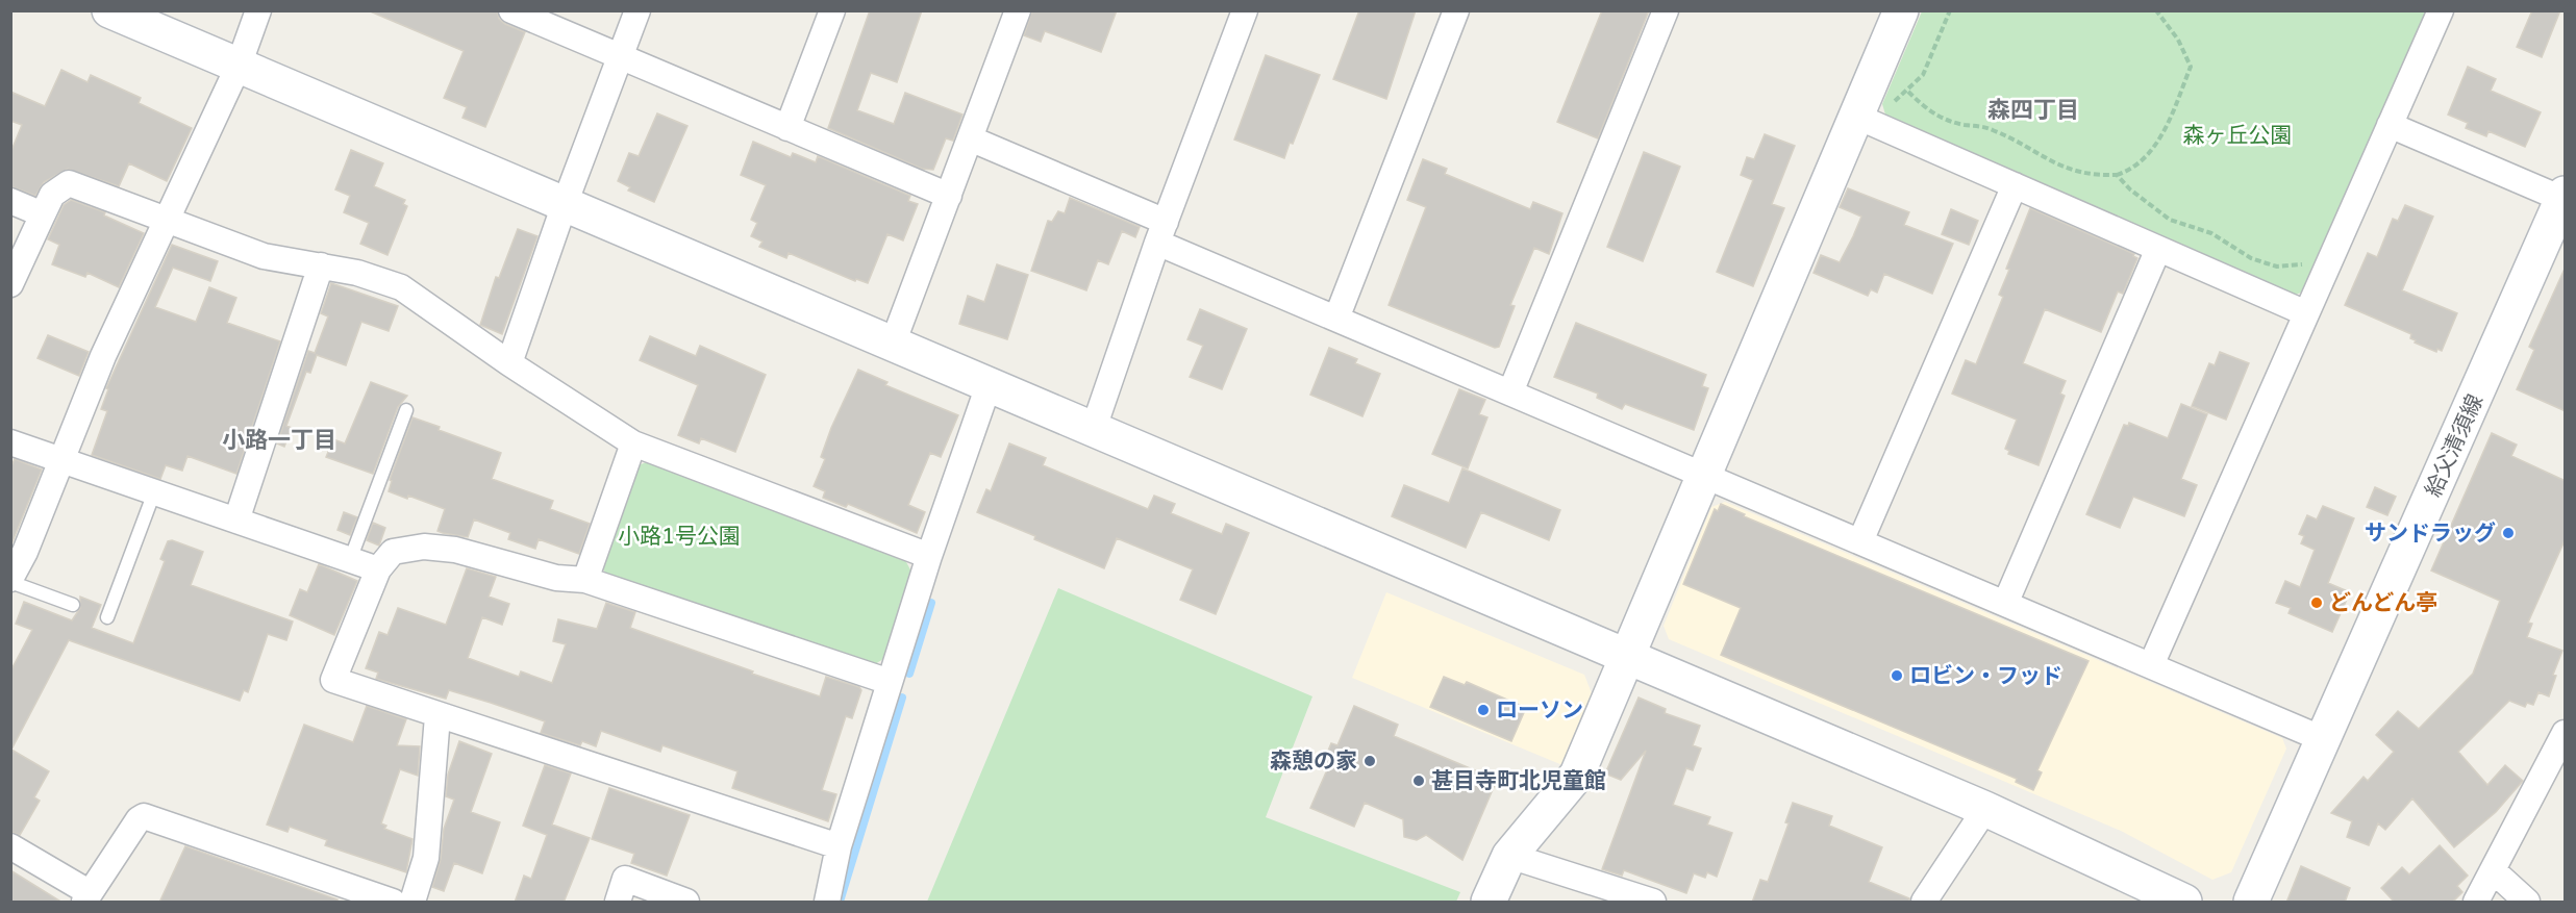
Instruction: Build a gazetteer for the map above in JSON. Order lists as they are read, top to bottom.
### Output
{
  "streets": {
    "street": ["給父清須線"]
  },
  "districts": ["森四丁目", "小路一丁目"],
  "parks": ["森ヶ丘公園", "小路1号公園"],
  "places": [
    "サンドラッグ",
    "どんどん亭",
    "ロビン・フッド",
    "ローソン",
    "森憩の家",
    "甚目寺町北児童館"
  ]
}
